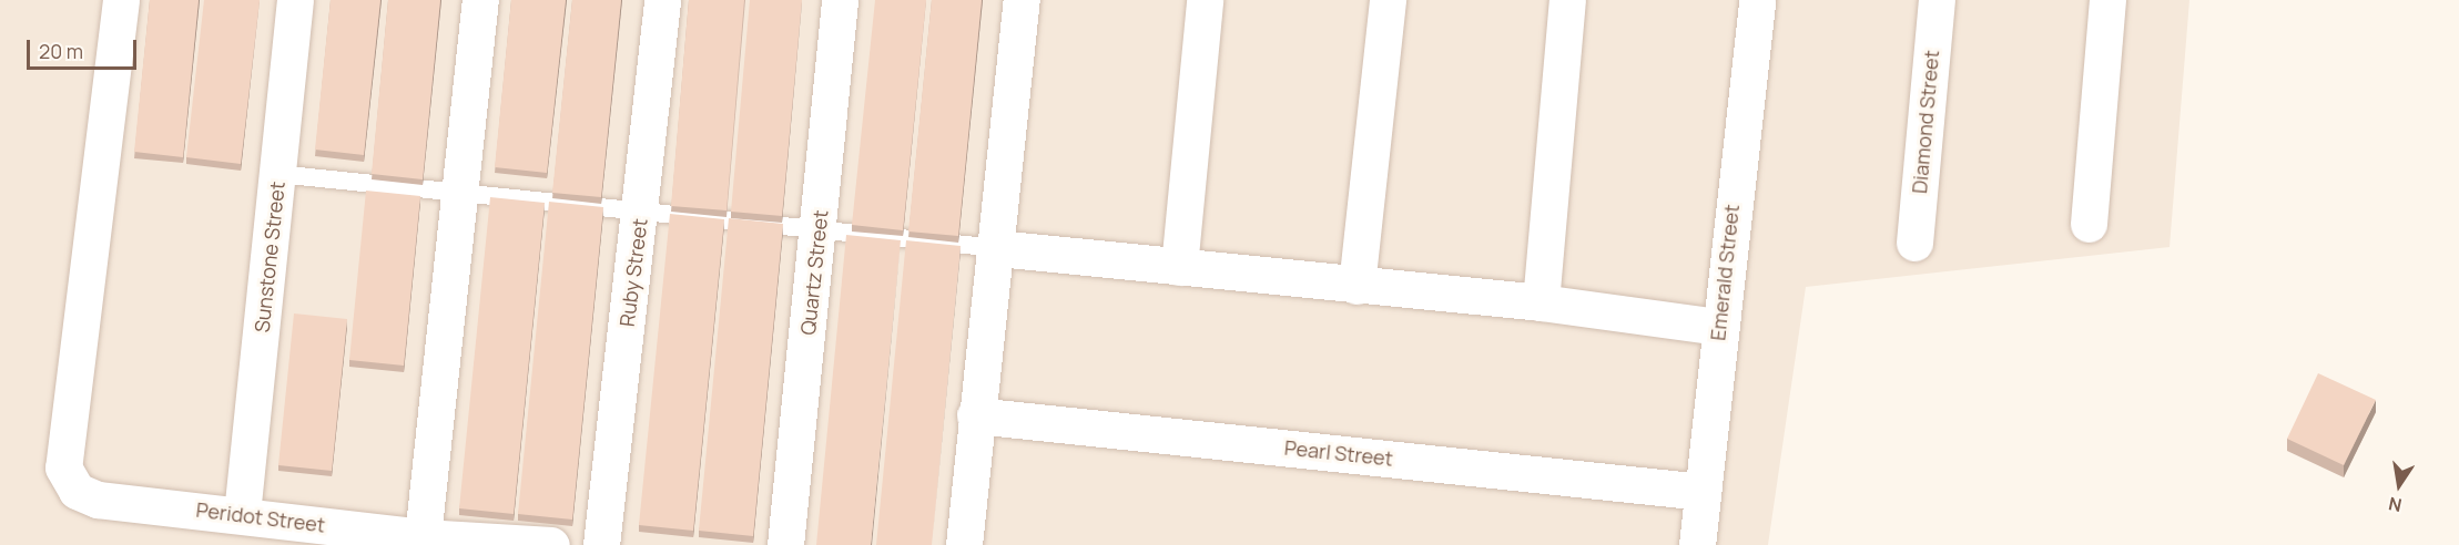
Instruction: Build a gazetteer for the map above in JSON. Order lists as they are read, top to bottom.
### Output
{
  "streets": {
    "street": [
      "Diamond Street",
      "Sunstone Street",
      "Ruby Street",
      "Quartz Street",
      "Emerald Street",
      "Pearl Street",
      "Peridot Street"
    ]
  },
  "crossings": [
    ["Sunstone Street", "Peridot Street"],
    ["Emerald Street", "Pearl Street"]
  ],
  "scale_bar": "20 m",
  "north": "bottom"
}
